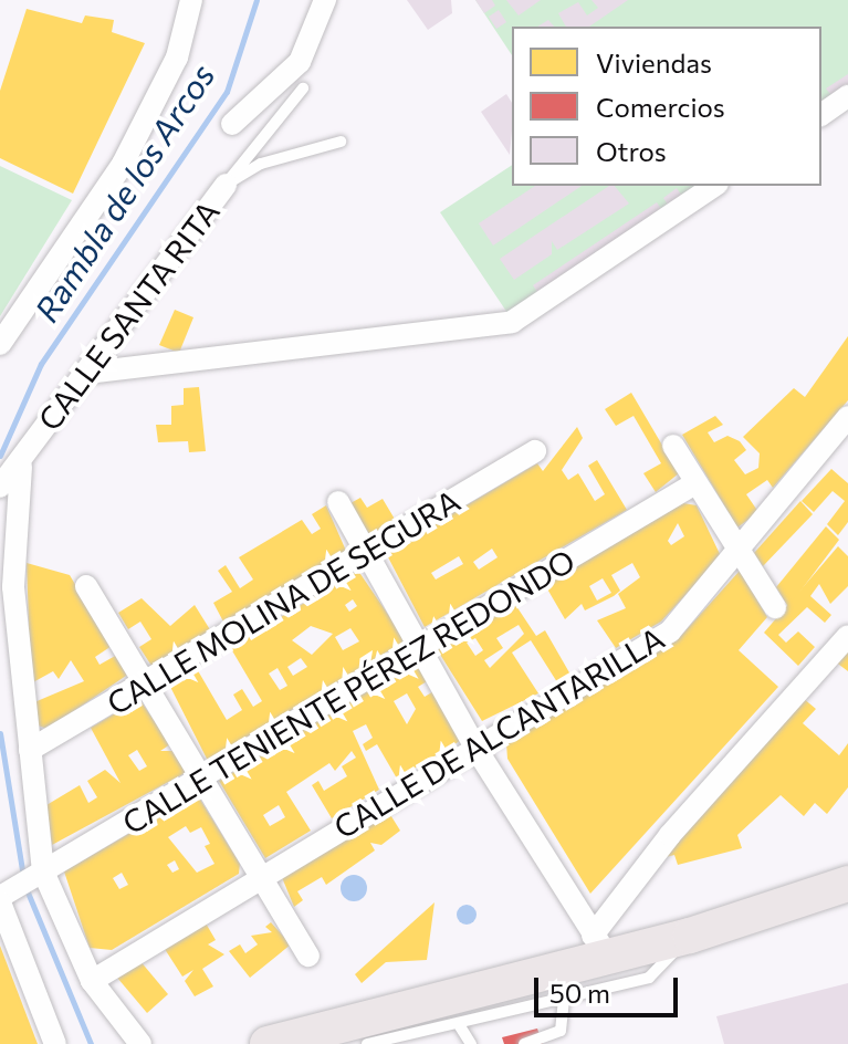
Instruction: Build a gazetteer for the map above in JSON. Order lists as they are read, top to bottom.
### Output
{
  "streets": {
    "street": [
      "CALLE SANTA RITA",
      "CALLE MOLINA DE SEGURA",
      "CALLE TENIENTE PÉREZ REDONDO",
      "CALLE DE ALCANTARILLA"
    ]
  },
  "water": ["Rambla de los Arcos"],
  "legend": ["Viviendas", "Comercios", "Otros"],
  "scale_bar": "50 m"
}
